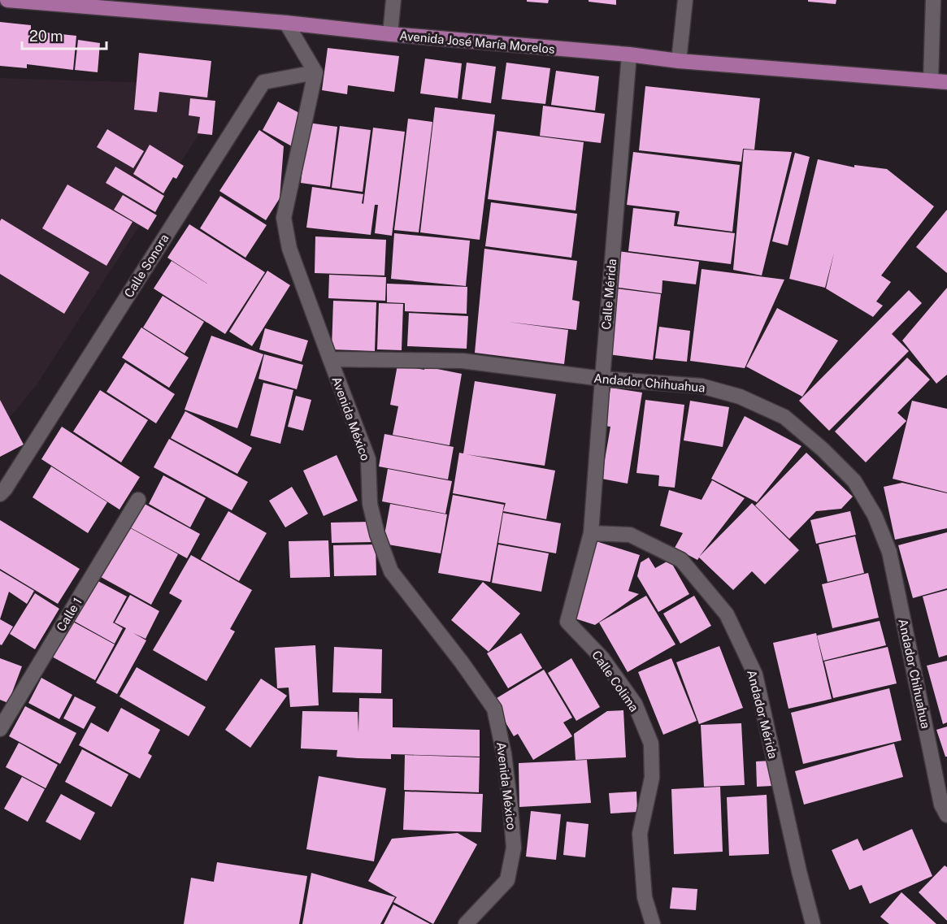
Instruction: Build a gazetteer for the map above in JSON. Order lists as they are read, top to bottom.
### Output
{
  "streets": {
    "main road": ["Avenida José María Morelos"],
    "street": [
      "Calle Sonora",
      "Calle Mérida",
      "Andador Chihuahua",
      "Avenida México",
      "Calle 1",
      "Calle Colima",
      "Andador Mérida"
    ]
  },
  "crossings": [
    ["Avenida José María Morelos", "Calle Mérida"],
    ["Calle Sonora", "Avenida México"],
    ["Calle Mérida", "Andador Chihuahua"],
    ["Calle Mérida", "Calle Colima"],
    ["Calle Mérida", "Andador Mérida"],
    ["Andador Chihuahua", "Avenida México"],
    ["Calle Colima", "Andador Mérida"]
  ],
  "scale_bar": "20 m"
}
